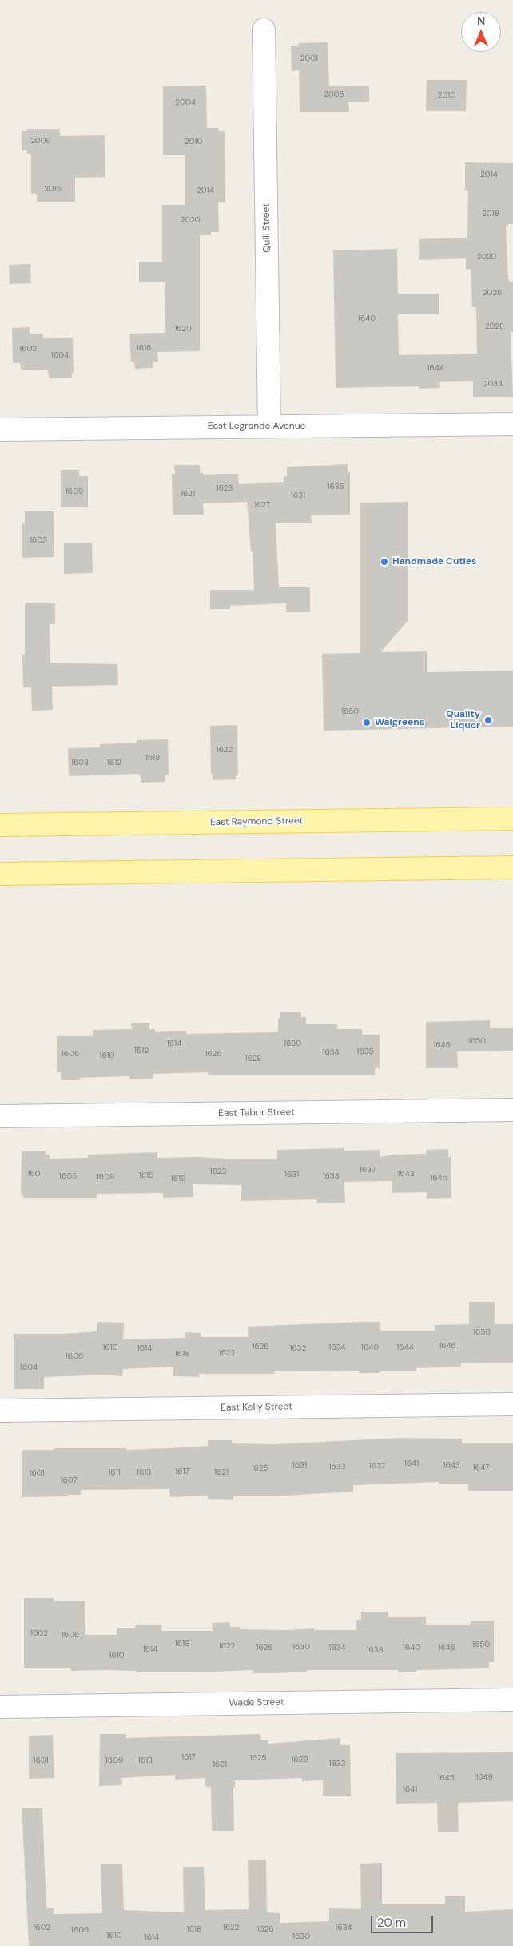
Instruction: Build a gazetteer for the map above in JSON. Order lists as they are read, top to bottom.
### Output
{
  "streets": {
    "main road": ["East Raymond Street"],
    "street": [
      "Quill Street",
      "East Legrande Avenue",
      "East Tabor Street",
      "East Kelly Street",
      "Wade Street"
    ]
  },
  "crossings": [
    ["Quill Street", "East Legrande Avenue"]
  ],
  "places": ["Handmade Cuties", "Quality Liquor", "Walgreens"],
  "house_numbers": [
    "2001",
    "2005",
    "2010",
    "2004",
    "2009",
    "2010",
    "2014",
    "2015",
    "2014",
    "2018",
    "2020",
    "2020",
    "2026",
    "1640",
    "2028",
    "1620",
    "1616",
    "1602",
    "1604",
    "1644",
    "2034",
    "1635",
    "1623",
    "1609",
    "1621",
    "1631",
    "1627",
    "1603",
    "1650",
    "1622",
    "1618",
    "1608",
    "1612",
    "1650",
    "1614",
    "1630",
    "1646",
    "1612",
    "1638",
    "1634",
    "1606",
    "1626",
    "1610",
    "1628",
    "1637",
    "1623",
    "1601",
    "1643",
    "1631",
    "1615",
    "1605",
    "1633",
    "1609",
    "1645",
    "1619",
    "1650",
    "1646",
    "1626",
    "1610",
    "1634",
    "1640",
    "1644",
    "1614",
    "1632",
    "1622",
    "1618",
    "1606",
    "1604",
    "1641",
    "1631",
    "1643",
    "1637",
    "1633",
    "1647",
    "1625",
    "1617",
    "1611",
    "1613",
    "1621",
    "1601",
    "1607",
    "1602",
    "1606",
    "1618",
    "1650",
    "1622",
    "1630",
    "1626",
    "1634",
    "1640",
    "1646",
    "1614",
    "1638",
    "1610",
    "1617",
    "1625",
    "1629",
    "1601",
    "1609",
    "1613",
    "1633",
    "1621",
    "1649",
    "1645",
    "1641",
    "1602",
    "1622",
    "1634",
    "1618",
    "1626",
    "1606",
    "1610",
    "1630",
    "1614"
  ],
  "scale_bar": "20 m",
  "north": "top"
}
